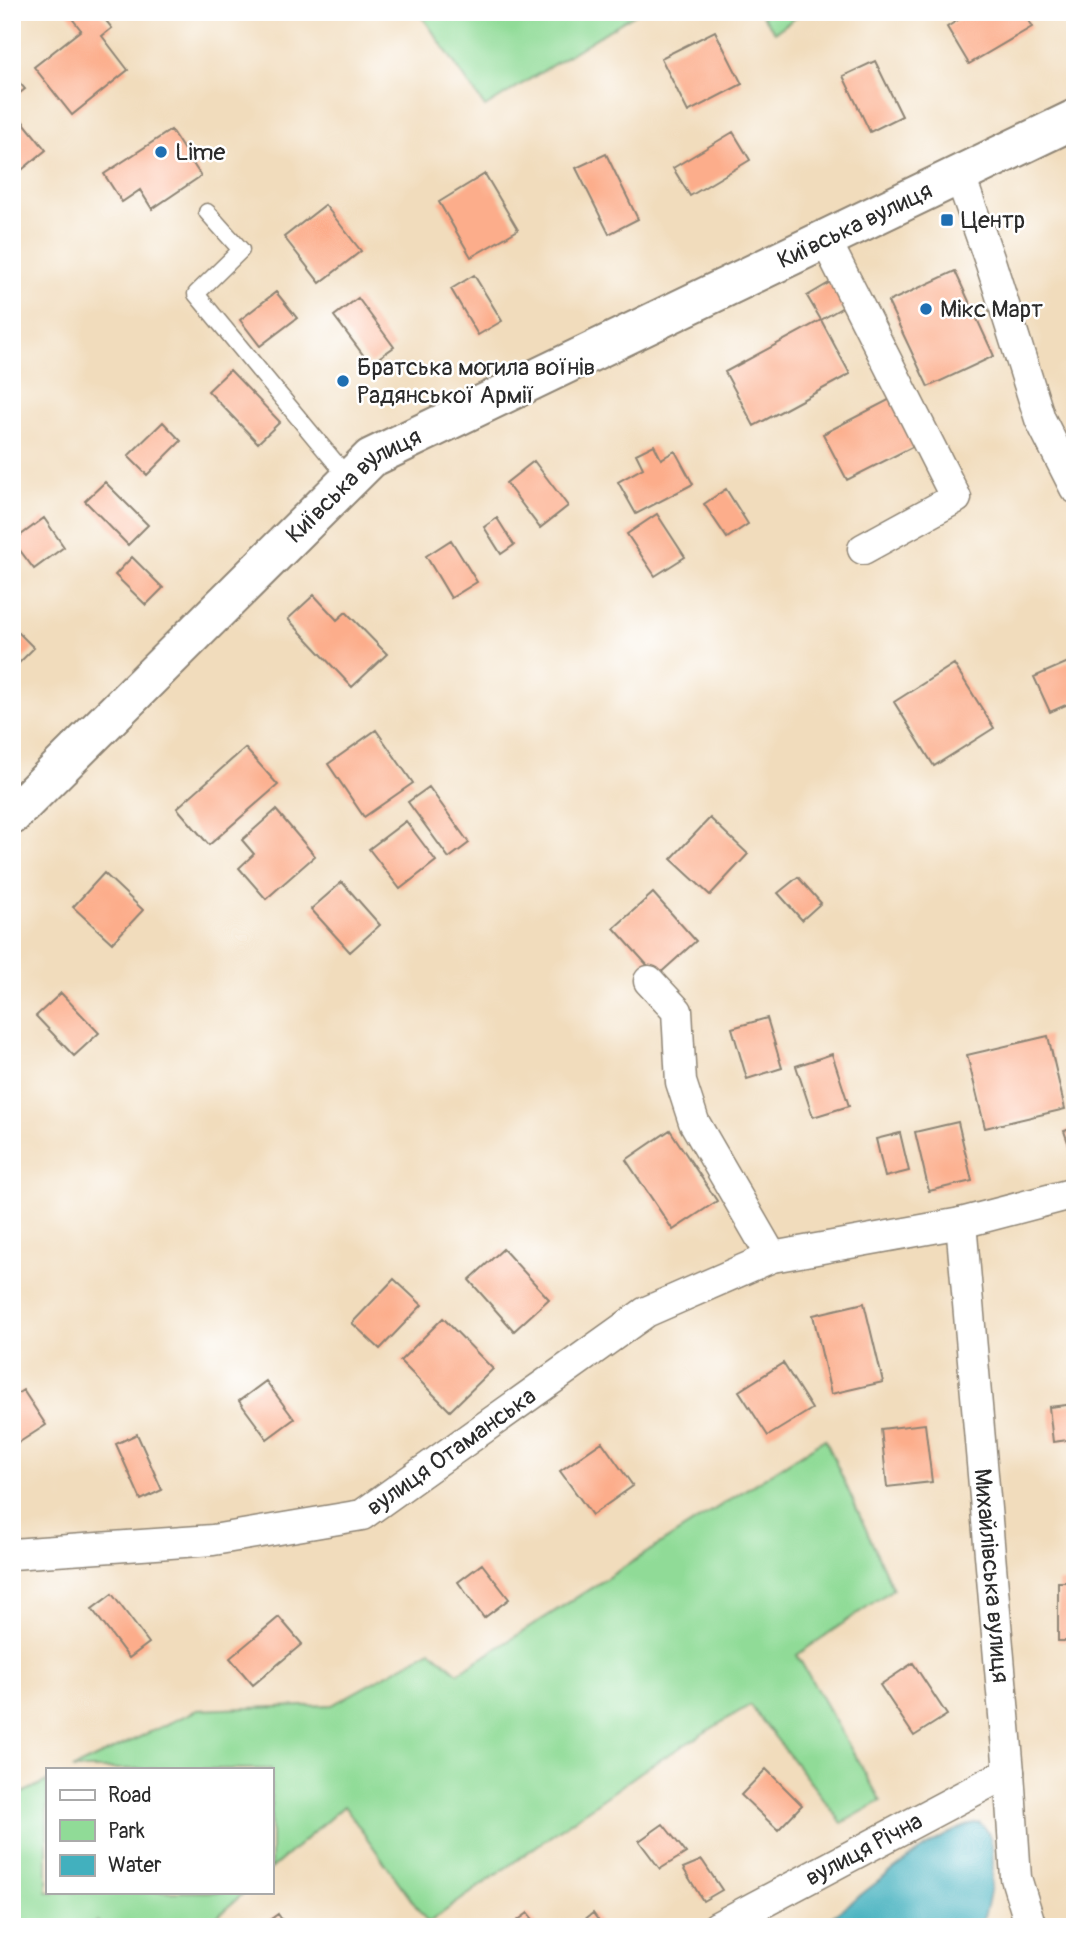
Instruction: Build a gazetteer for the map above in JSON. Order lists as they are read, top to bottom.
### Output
{
  "streets": {
    "street": [
      "Київська вулиця",
      "вулиця Отаманська",
      "Михайлівська вулиця",
      "вулиця Річна"
    ]
  },
  "crossings": [
    ["вулиця Отаманська", "Михайлівська вулиця"],
    ["Михайлівська вулиця", "вулиця Річна"]
  ],
  "places": {
    "other": ["Lime", "Мікс Март", "Братська могила воїнів Радянської Армії"],
    "transit": ["Центр"]
  },
  "legend": ["Road", "Park", "Water"]
}
